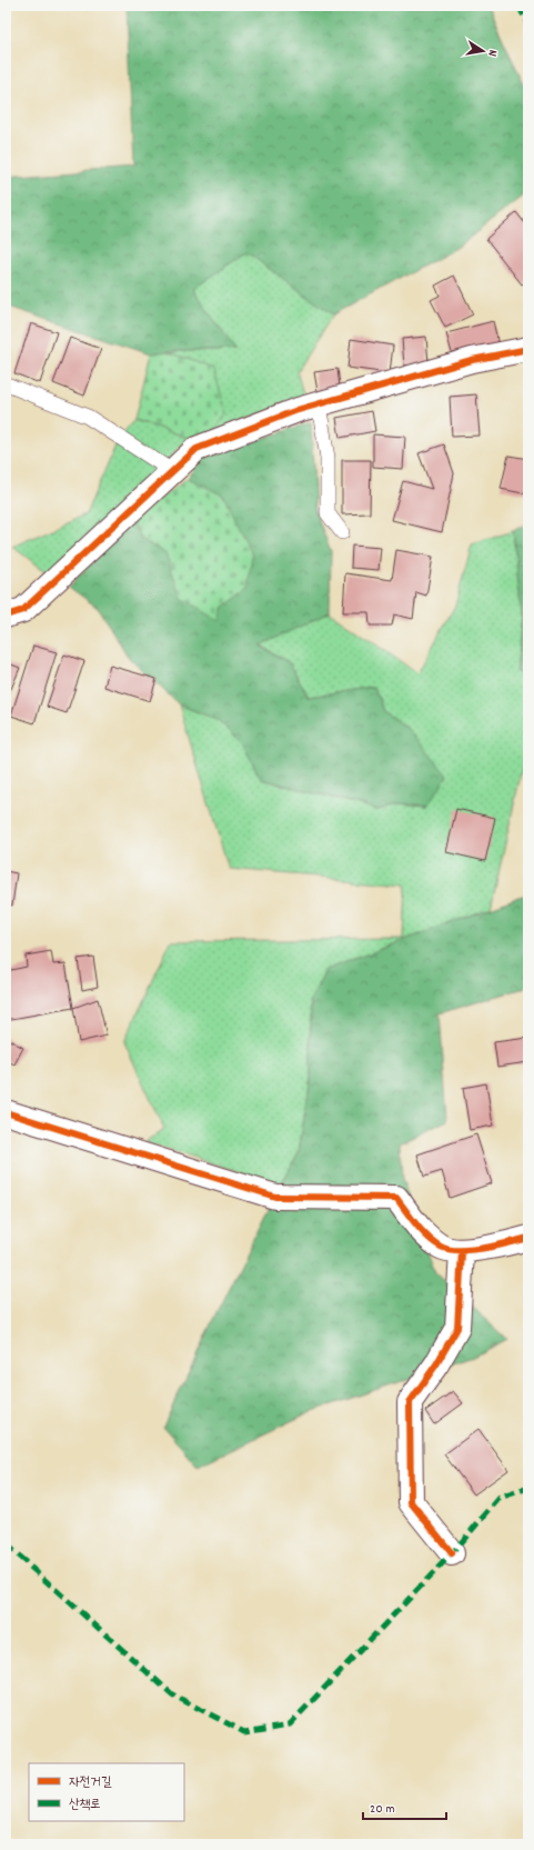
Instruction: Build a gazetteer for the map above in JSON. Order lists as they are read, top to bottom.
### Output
{
  "legend": ["자전거길", "산책로"],
  "scale_bar": "20 m",
  "north": "right"
}
